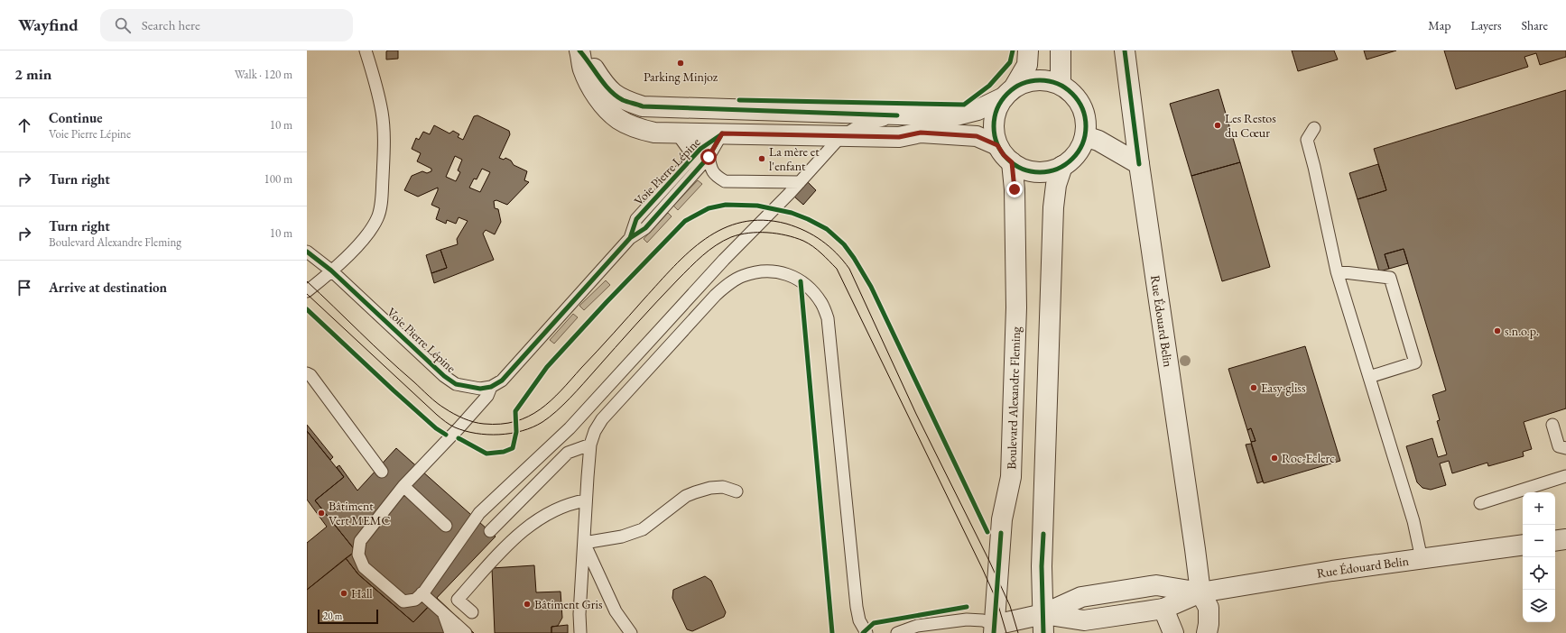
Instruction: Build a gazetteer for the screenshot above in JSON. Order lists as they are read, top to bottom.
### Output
{
  "streets": {
    "street": ["Rue Édouard Belin", "Boulevard Alexandre Fleming"],
    "lane": ["Voie Pierre Lépine"]
  },
  "crossings": [
    ["Rue Édouard Belin", "Boulevard Alexandre Fleming"]
  ],
  "places": [
    "Parking Minjoz",
    "Les Restos du Cœur",
    "La mère et l'enfant",
    "s.n.o.p.",
    "Easy-gliss",
    "Roc-Eclerc",
    "Bâtiment Vert MEMC",
    "Hall",
    "Bâtiment Gris"
  ],
  "scale_bar": "20 m",
  "page": {
    "header": "Wayfind",
    "search": "Search here",
    "nav": ["Map", "Layers", "Share"],
    "heading": ["2 min", "Walk · 120 m"],
    "list": [
      ["Continue", "Voie Pierre Lépine", "10 m"],
      ["Turn right", "100 m"],
      ["Turn right", "Boulevard Alexandre Fleming", "10 m"],
      "Arrive at destination"
    ],
    "map_buttons": ["+", "−"],
    "scale": "20 m"
  }
}
